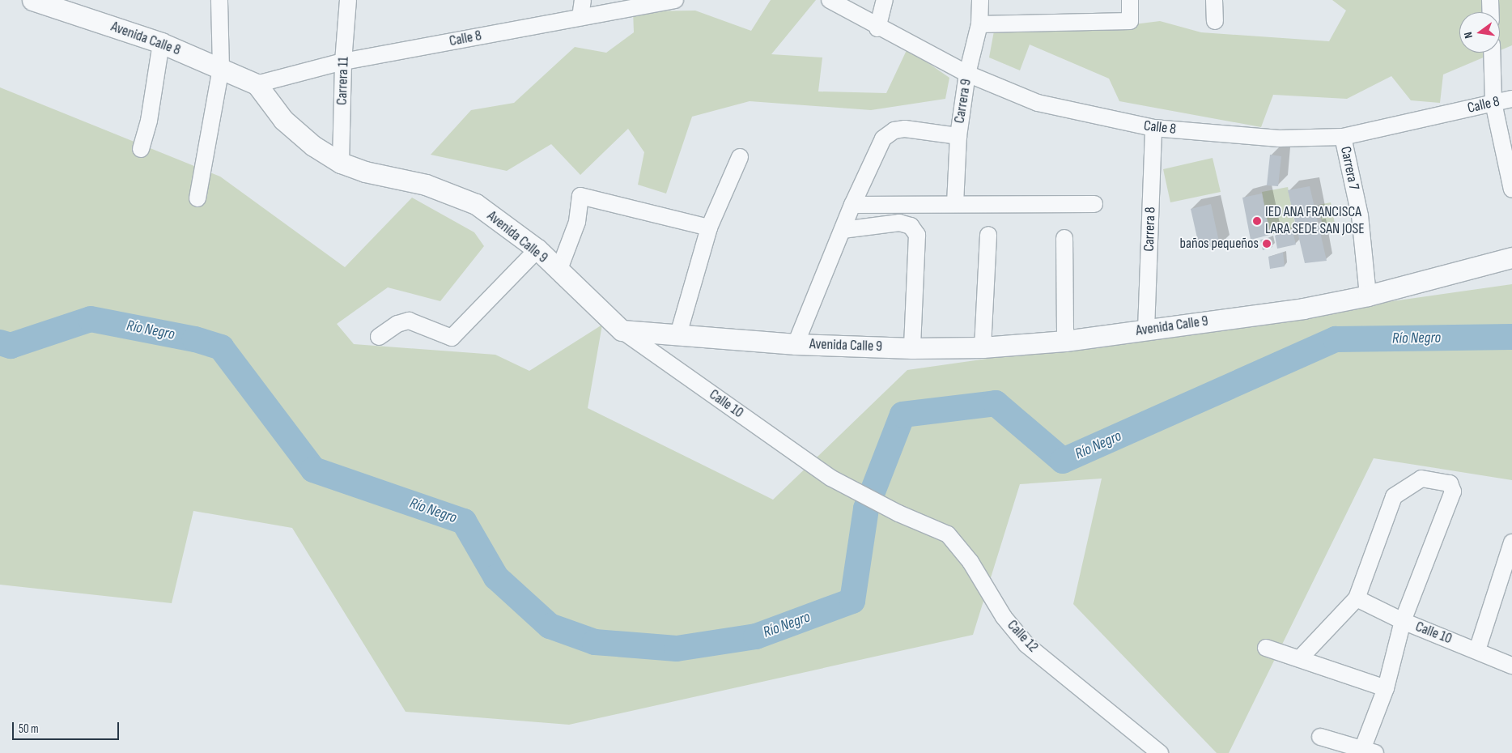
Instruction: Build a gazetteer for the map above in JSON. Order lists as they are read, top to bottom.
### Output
{
  "streets": {
    "street": [
      "Avenida Calle 8",
      "Calle 8",
      "Carrera 11",
      "Carrera 9",
      "Carrera 7",
      "Carrera 8",
      "Avenida Calle 9",
      "Calle 10",
      "Calle 12"
    ]
  },
  "crossings": [
    ["Avenida Calle 8", "Calle 8"],
    ["Avenida Calle 8", "Avenida Calle 9"],
    ["Calle 8", "Carrera 11"],
    ["Calle 8", "Carrera 9"],
    ["Calle 8", "Carrera 7"],
    ["Calle 8", "Carrera 8"],
    ["Calle 8", "Avenida Calle 9"],
    ["Carrera 11", "Avenida Calle 9"],
    ["Carrera 7", "Avenida Calle 9"],
    ["Carrera 8", "Avenida Calle 9"],
    ["Avenida Calle 9", "Calle 10"],
    ["Calle 10", "Calle 12"]
  ],
  "water": ["Río Negro"],
  "places": ["IED ANA FRANCISCA LARA SEDE SAN JOSE", "baños pequeños"],
  "scale_bar": "50 m",
  "north": "left"
}
